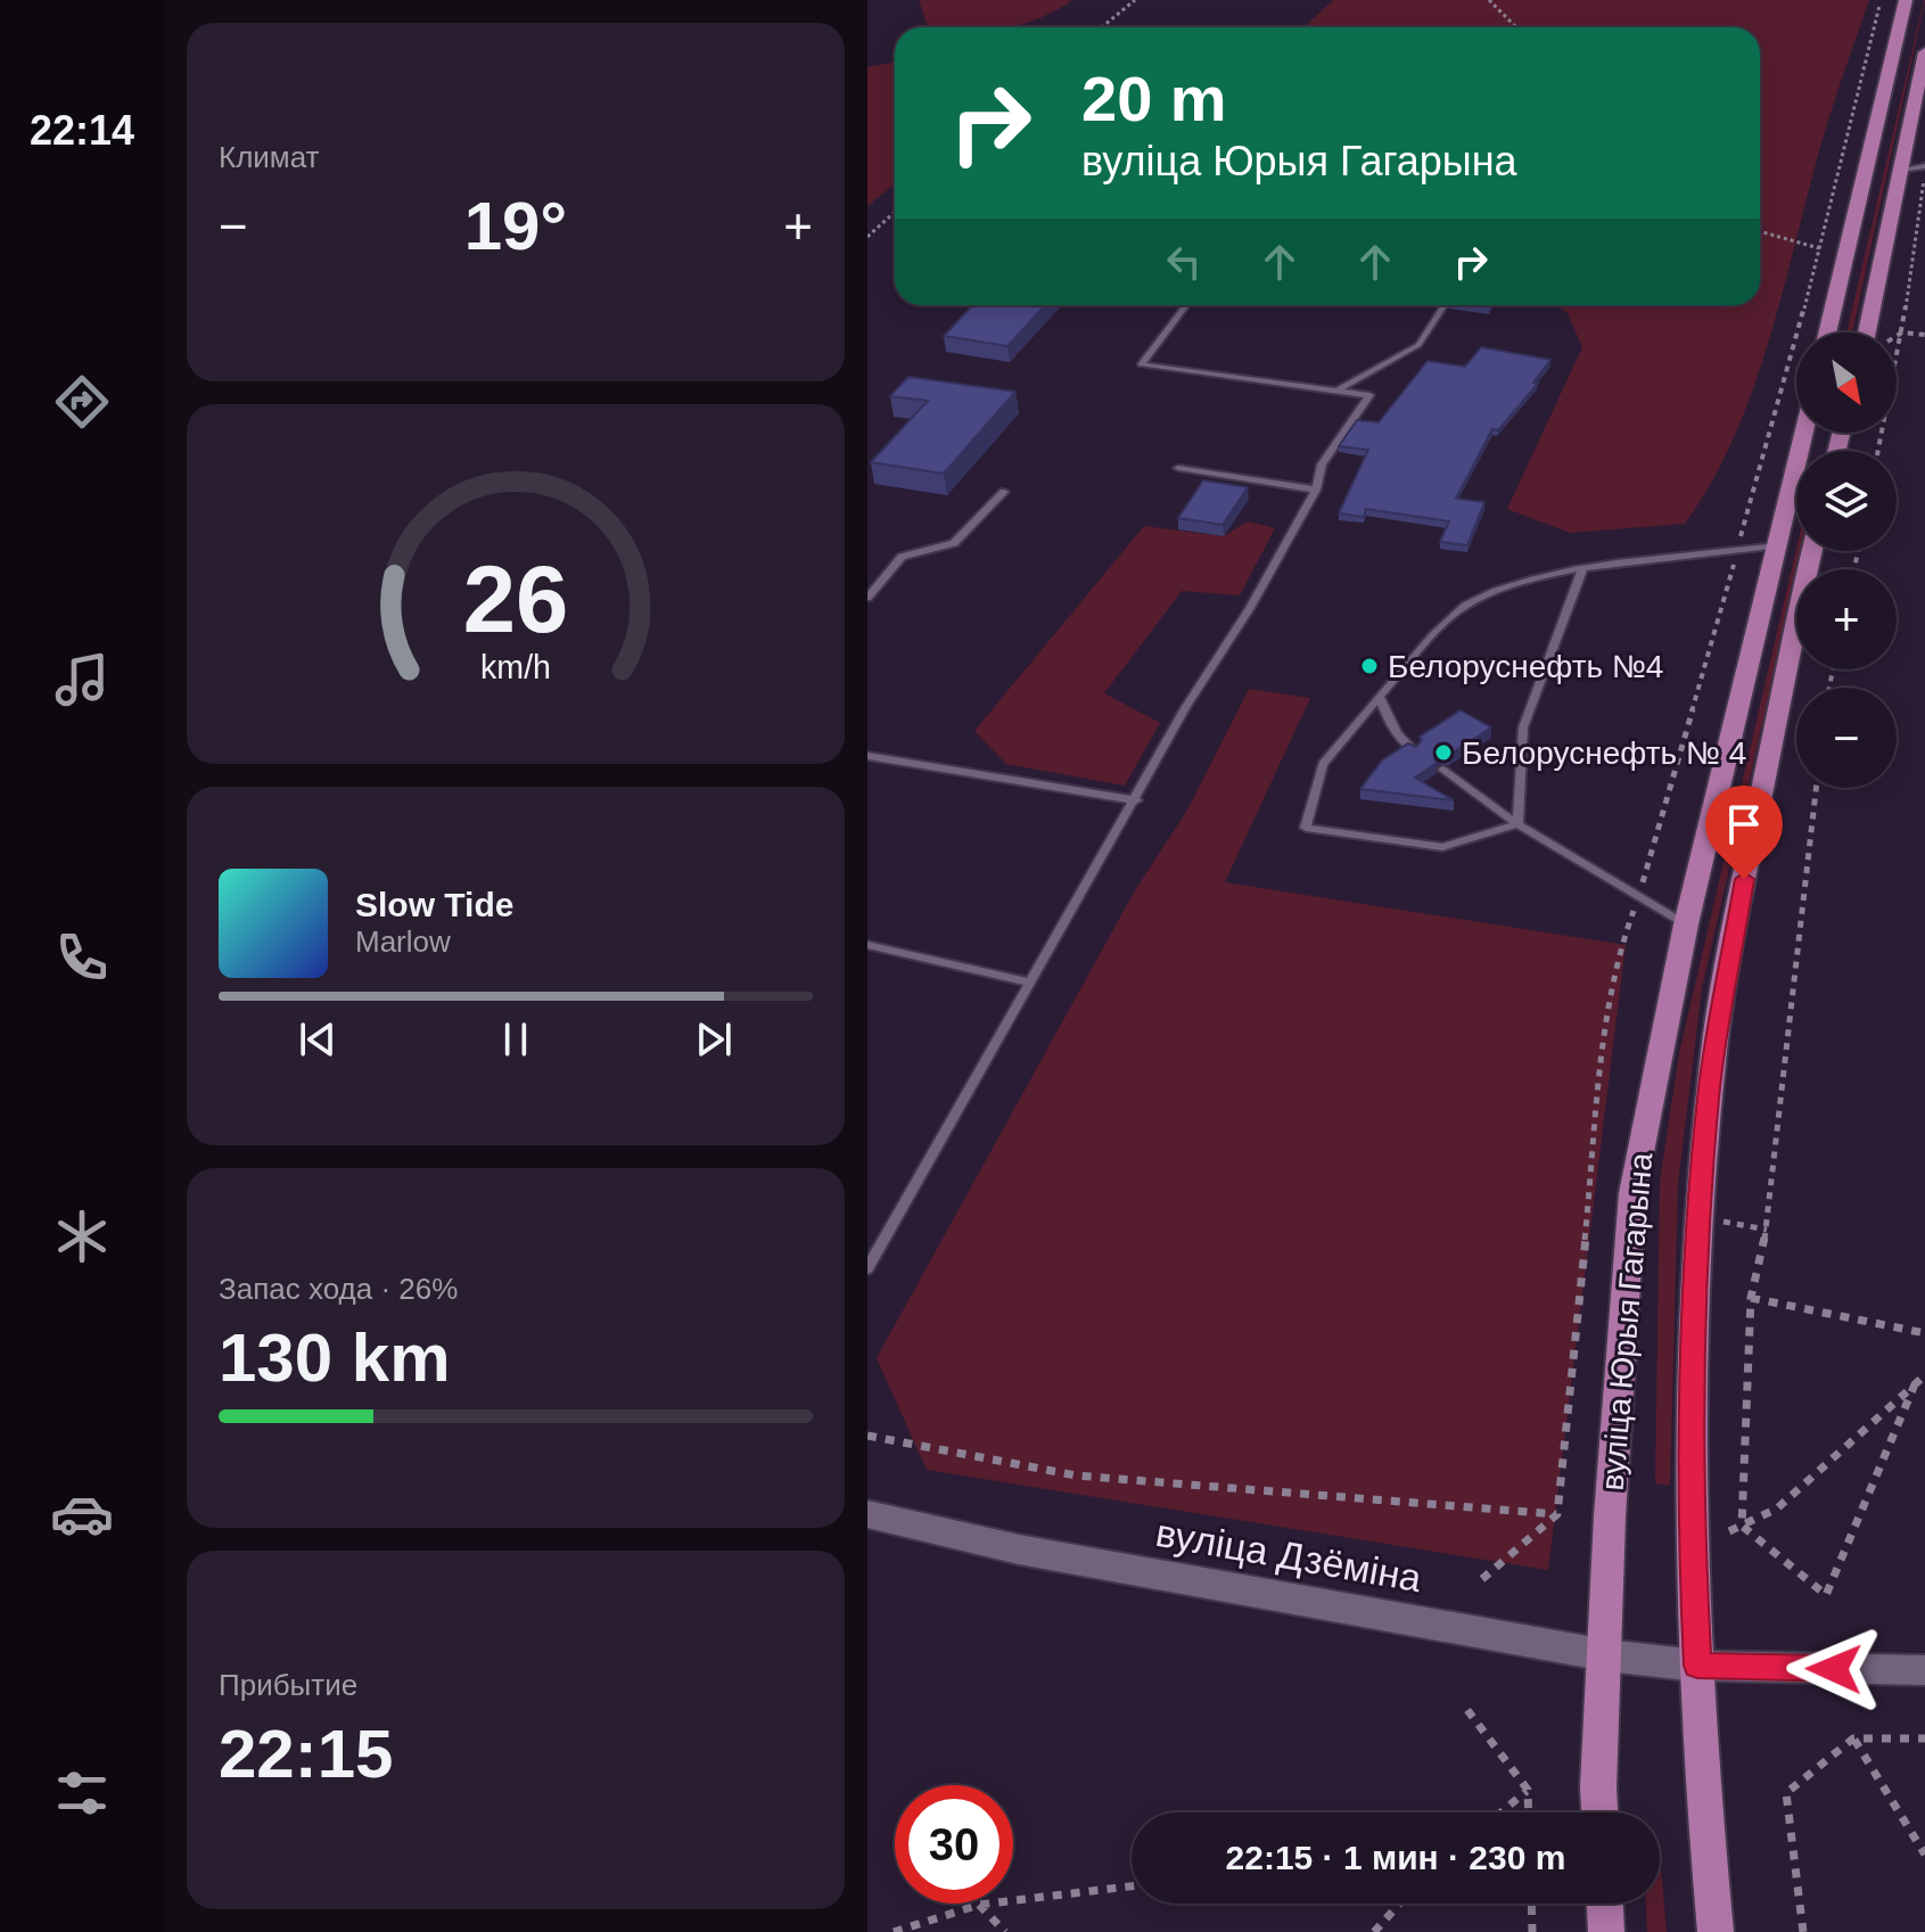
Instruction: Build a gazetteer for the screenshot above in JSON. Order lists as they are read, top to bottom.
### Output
{
  "streets": {
    "main road": ["вуліца Юрыя Гагарына", "вуліца Дзёміна"]
  },
  "crossings": [
    ["вуліца Юрыя Гагарына", "вуліца Дзёміна"]
  ],
  "places": ["Белоруснефть №4", "Белоруснефть № 4"],
  "north": "bottom right",
  "page": {
    "tabs": "22:14",
    "tile": [
      "Климат",
      ["Запас хода · 26%", "130 km"],
      ["Прибытие", "22:15"]
    ],
    "turn": ["20 m", "вуліца Юрыя Гагарына"],
    "heat": ["−", "19°", "+"],
    "map_buttons": ["+", "−"],
    "song": ["Slow Tide", "Marlow"],
    "limit": "30",
    "trip": "22:15 · 1 мин · 230 m",
    "gauge": ["26", "km/h"]
  }
}
